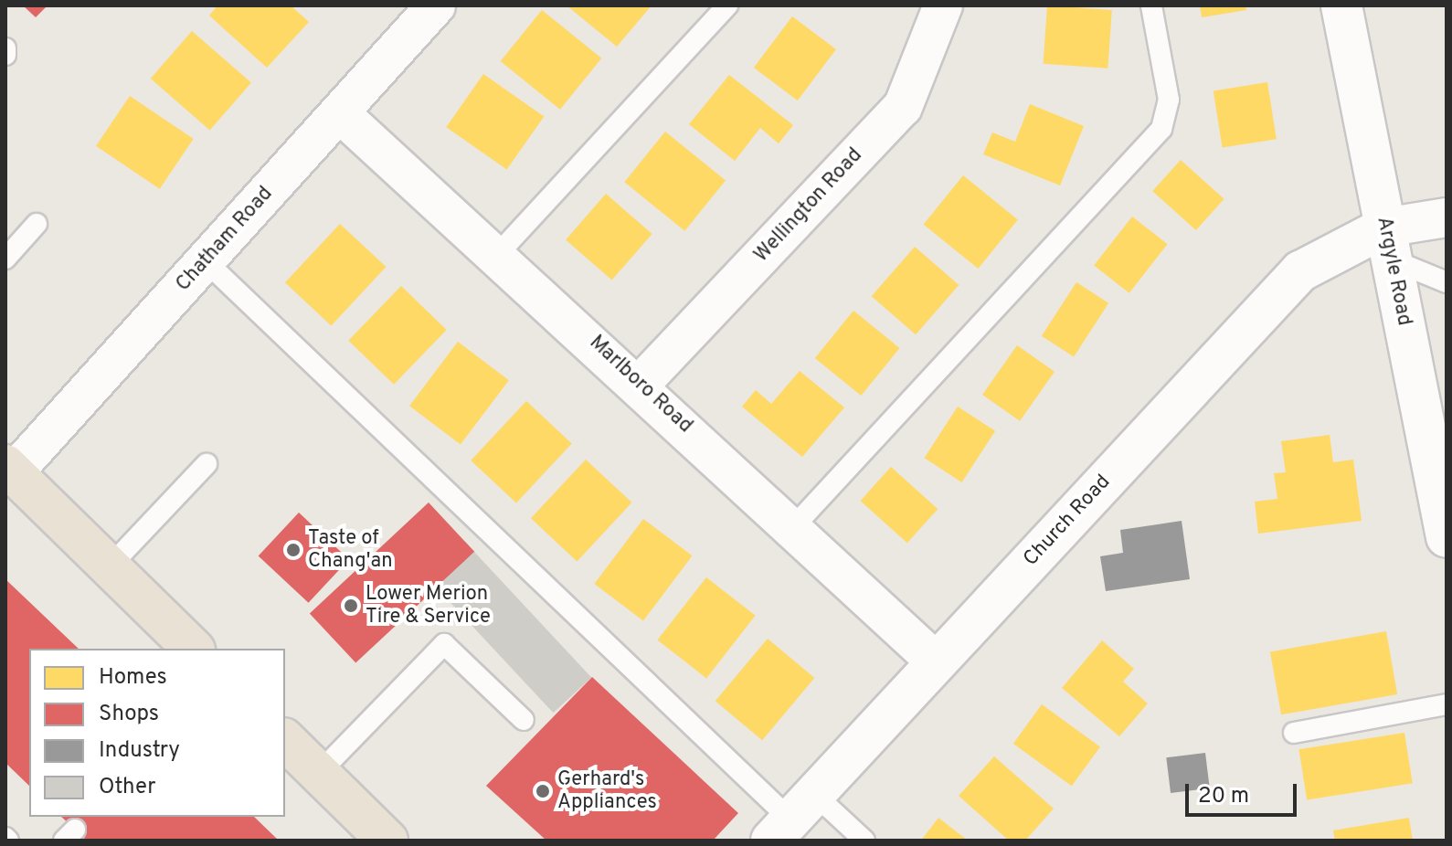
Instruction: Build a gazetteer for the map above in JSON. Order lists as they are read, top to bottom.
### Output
{
  "streets": {
    "street": [
      "Wellington Road",
      "Chatham Road",
      "Argyle Road",
      "Marlboro Road",
      "Church Road"
    ]
  },
  "crossings": [
    ["Wellington Road", "Marlboro Road"],
    ["Chatham Road", "Marlboro Road"],
    ["Argyle Road", "Church Road"],
    ["Marlboro Road", "Church Road"]
  ],
  "places": ["Taste of Chang'an", "Lower Merion Tire & Service", "Gerhard's Appliances"],
  "legend": [
    "Homes",
    "Shops",
    "Industry",
    "Other"
  ],
  "scale_bar": "20 m"
}
